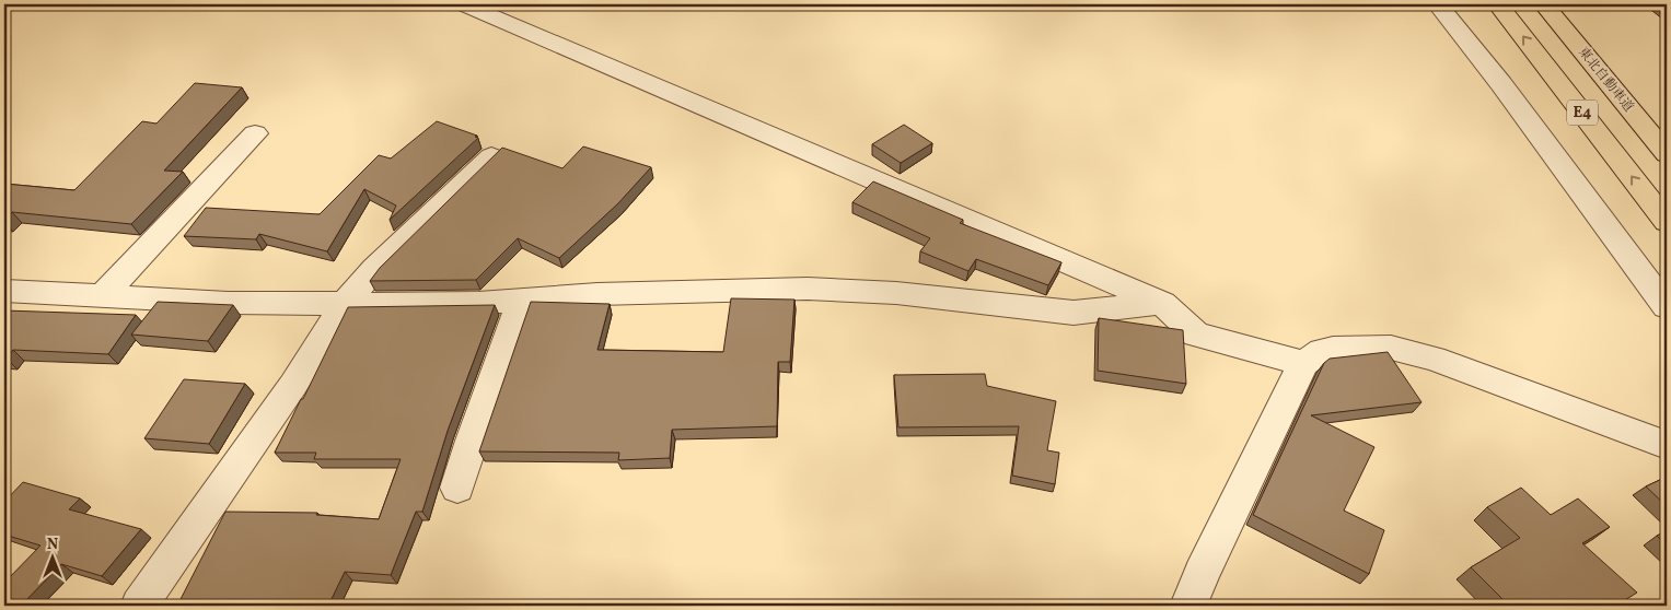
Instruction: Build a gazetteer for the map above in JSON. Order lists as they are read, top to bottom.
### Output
{
  "streets": {
    "highway": ["東北自動車道", "E4"]
  },
  "north": "top"
}
